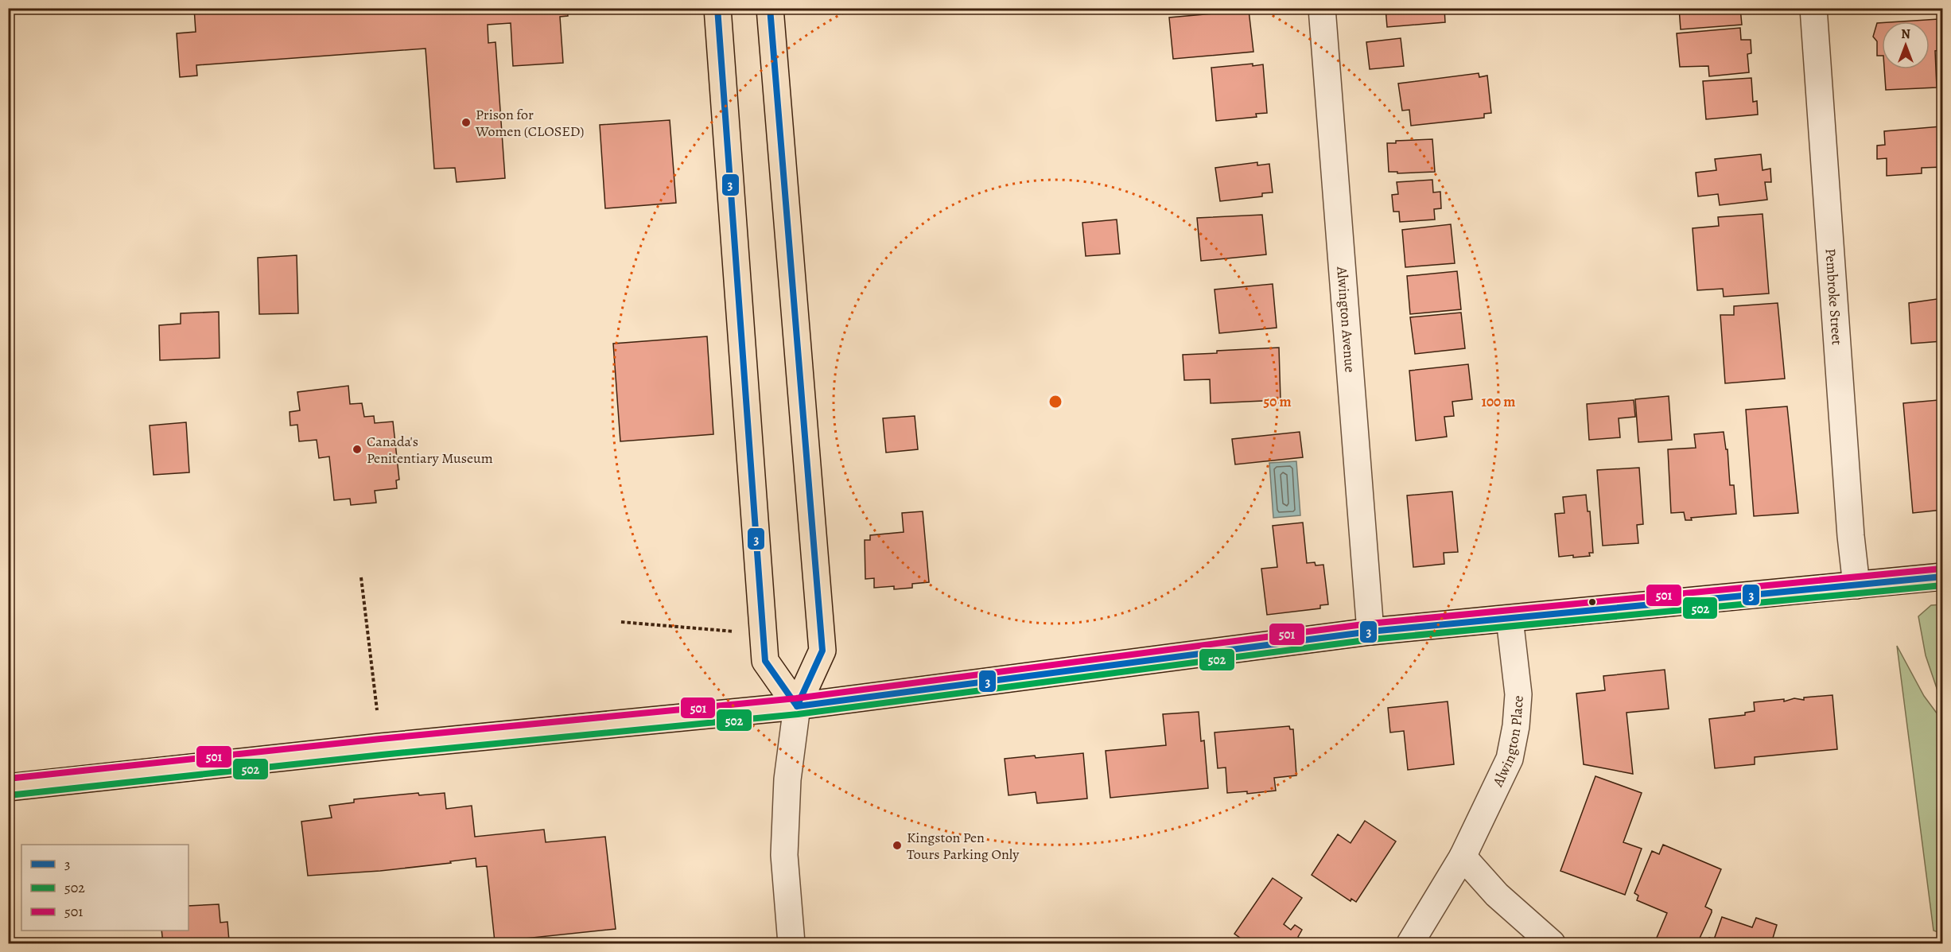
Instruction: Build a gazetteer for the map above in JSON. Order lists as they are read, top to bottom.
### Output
{
  "streets": {
    "street": ["Pembroke Street", "Alwington Avenue", "Alwington Place"]
  },
  "places": ["Prison for Women (CLOSED)", "Canada's Penitentiary Museum", "Kingston Pen Tours Parking Only"],
  "lines": ["transit line 3", "transit line 501", "transit line 502"],
  "legend": ["3", "502", "501"],
  "north": "top",
  "rings": ["50 m", "100 m"]
}
